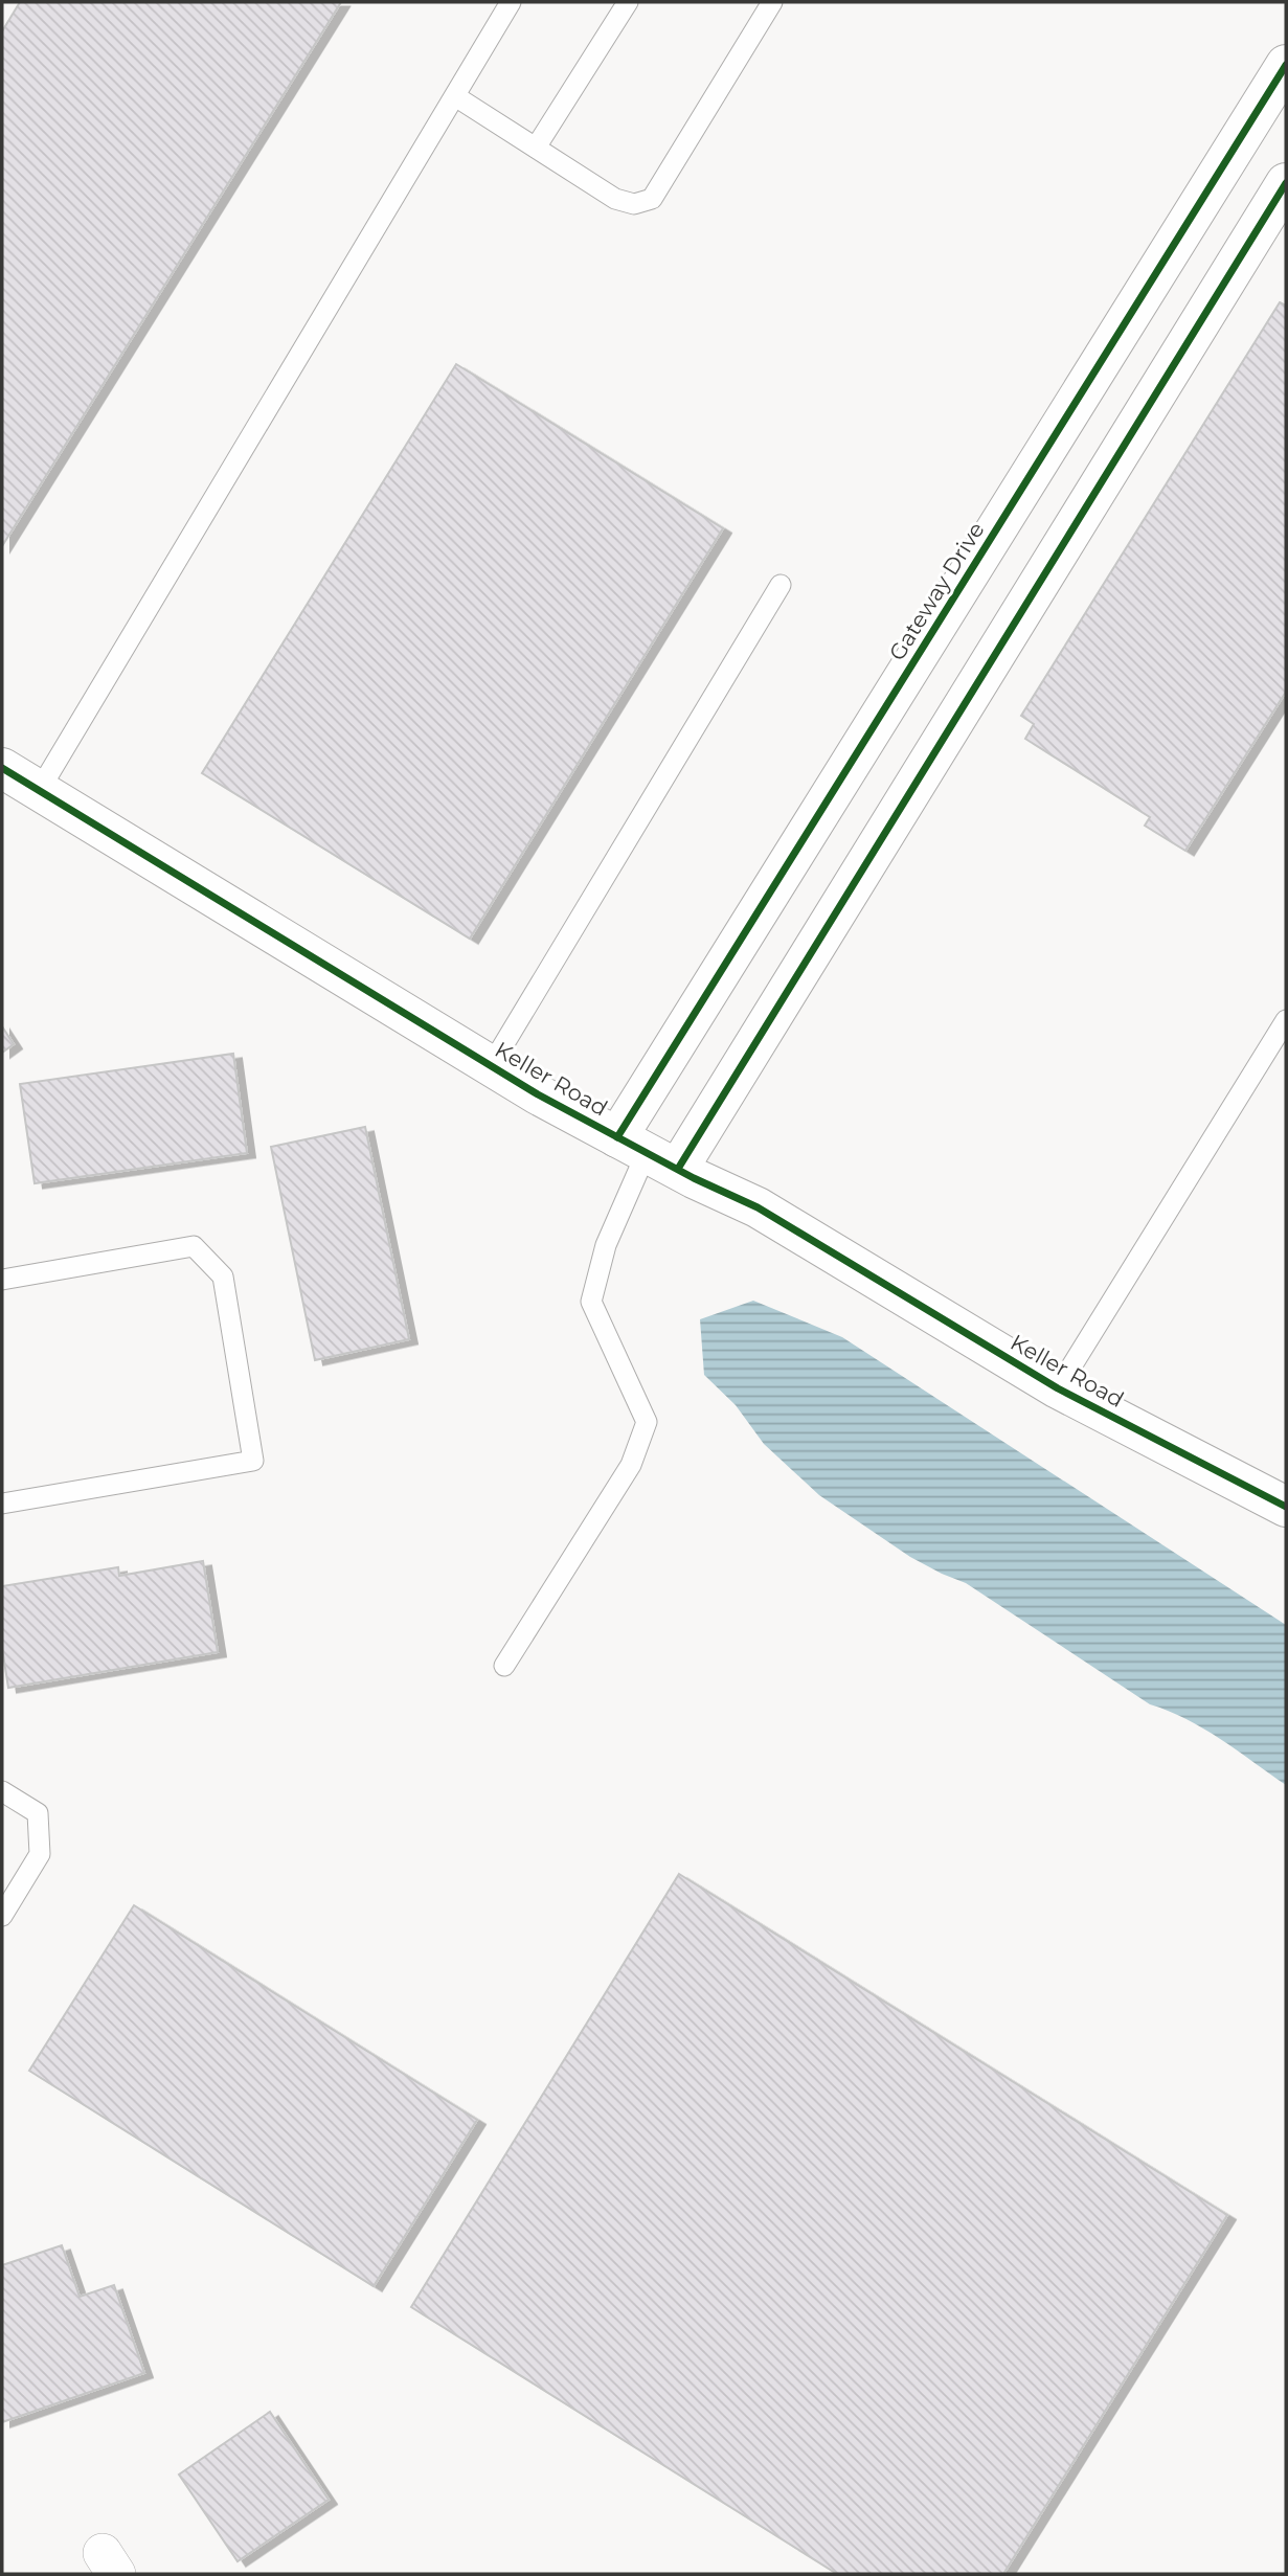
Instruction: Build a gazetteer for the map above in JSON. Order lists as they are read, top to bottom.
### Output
{
  "streets": {
    "street": ["Gateway Drive", "Keller Road"]
  },
  "crossings": [
    ["Gateway Drive", "Keller Road"]
  ]
}
